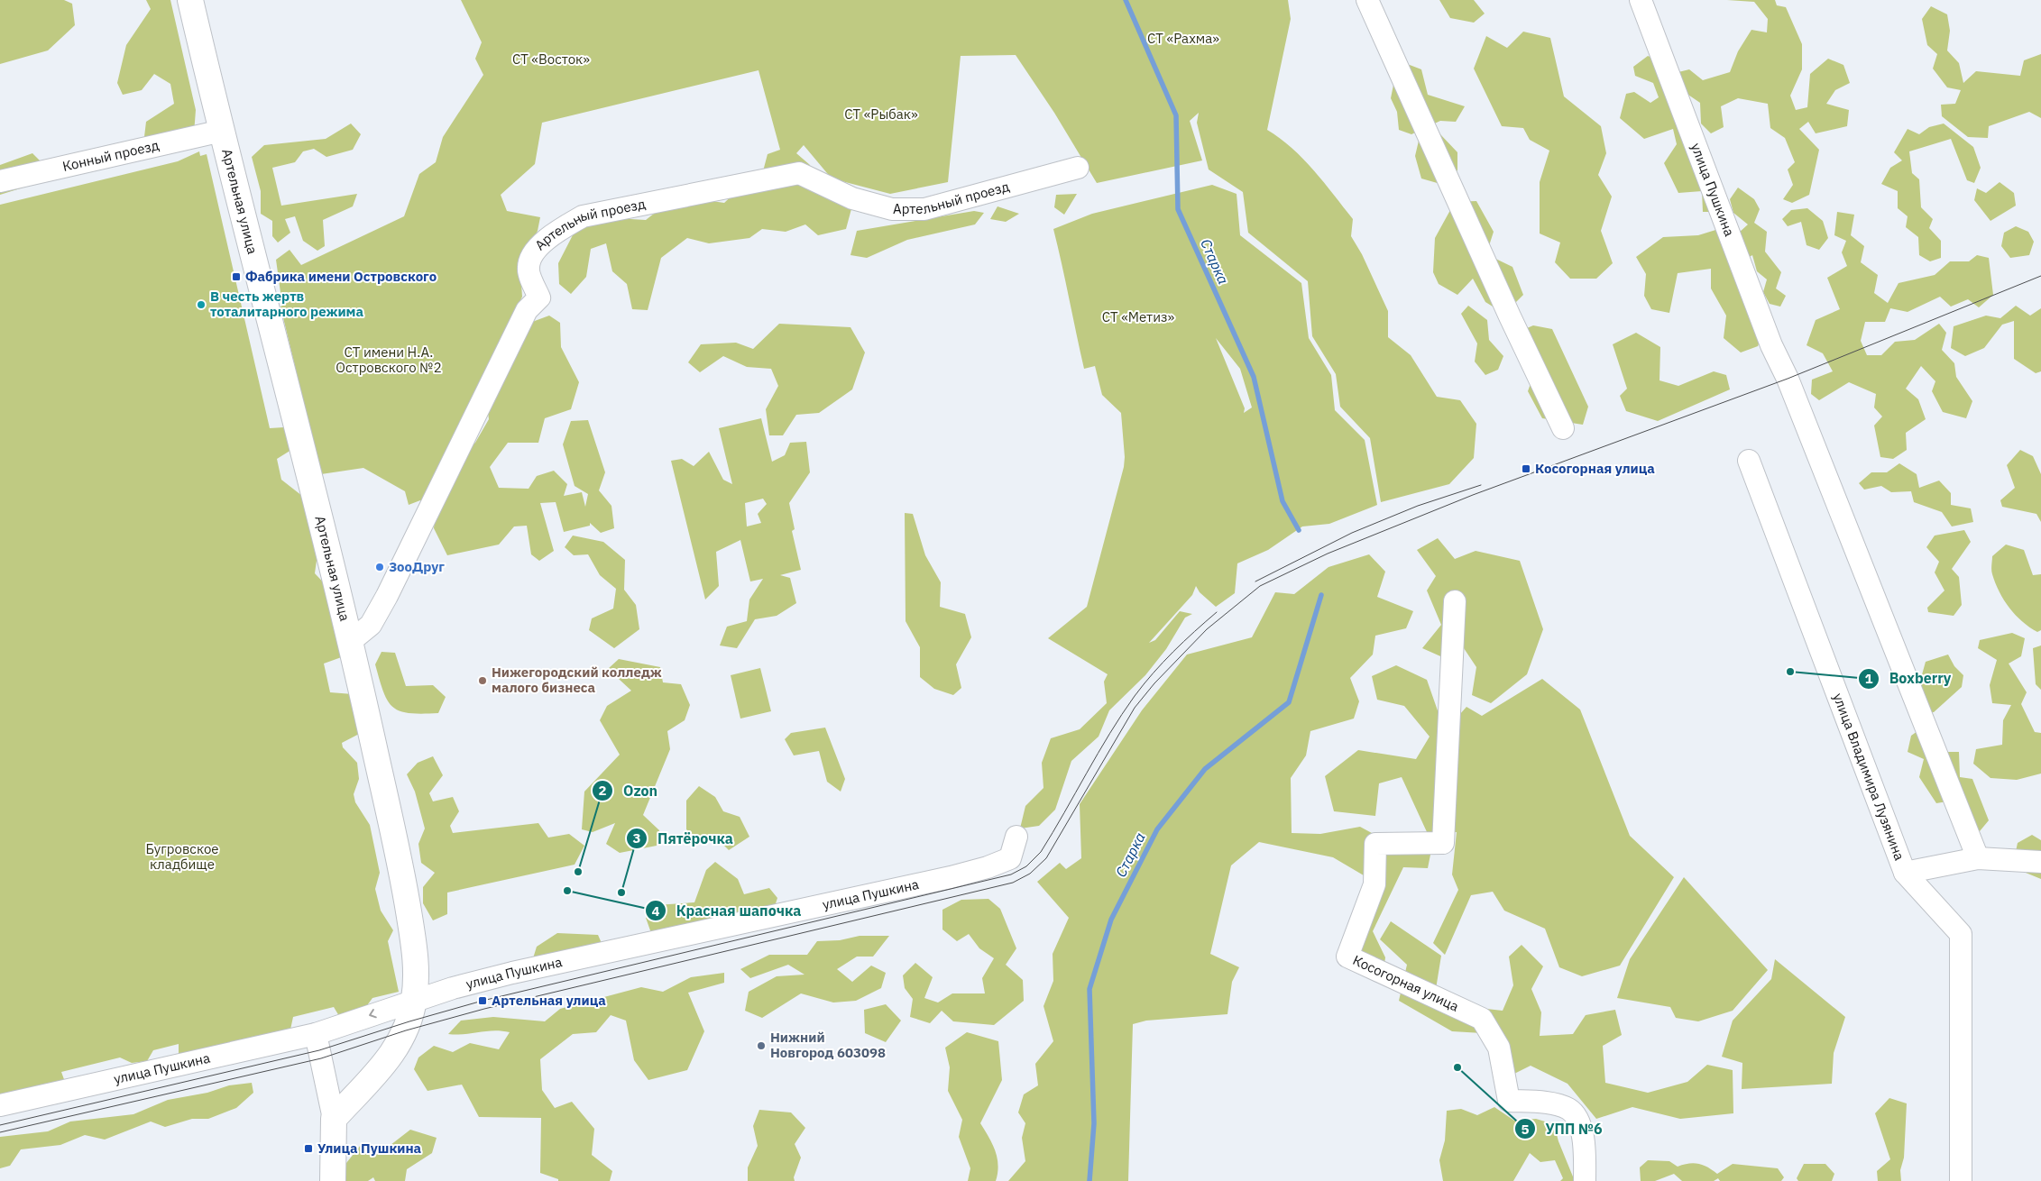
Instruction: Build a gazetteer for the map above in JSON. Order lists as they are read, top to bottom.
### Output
{
  "streets": {
    "street": [
      "Конный проезд",
      "улица Пушкина",
      "Артельный проезд",
      "Артельная улица",
      "улица Владимира Лузянина",
      "Косогорная улица"
    ]
  },
  "crossings": [
    ["Конный проезд", "Артельная улица"],
    ["улица Пушкина", "Артельная улица"],
    ["улица Пушкина", "улица Владимира Лузянина"],
    ["Артельный проезд", "Артельная улица"]
  ],
  "water": ["Старка"],
  "parks": [
    "СТ «Рахма»",
    "СТ «Восток»",
    "СТ «Рыбак»",
    "СТ «Метиз»",
    "СТ имени Н.А. Островского №2",
    "Бугровское кладбище"
  ],
  "places": {
    "transit": [
      "Фабрика имени Островского",
      "Косогорная улица",
      "Артельная улица",
      "Улица Пушкина"
    ],
    "other": [
      "В честь жертв тоталитарного режима",
      "ЗооДруг",
      "Boxberry",
      "Нижегородский колледж малого бизнеса",
      "Ozon",
      "Красная шапочка",
      "Пятёрочка",
      "Нижний Новгород 603098",
      "УПП №6"
    ]
  }
}
